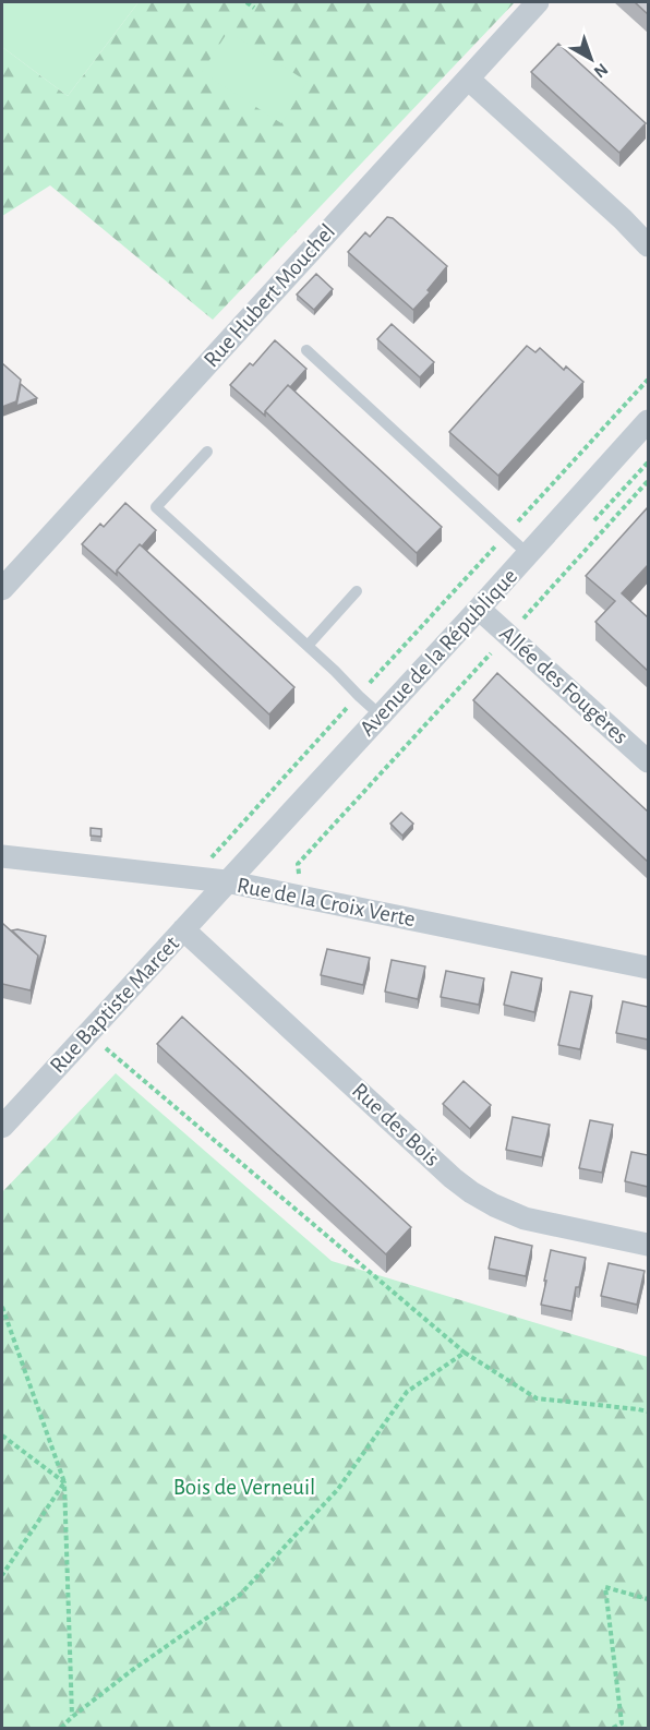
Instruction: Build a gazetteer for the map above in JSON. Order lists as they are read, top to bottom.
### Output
{
  "streets": {
    "street": [
      "Rue Hubert Mouchel",
      "Avenue de la République",
      "Allée des Fougères",
      "Rue de la Croix Verte",
      "Rue Baptiste Marcet",
      "Rue des Bois"
    ]
  },
  "crossings": [
    ["Avenue de la République", "Allée des Fougères"],
    ["Avenue de la République", "Rue de la Croix Verte"],
    ["Avenue de la République", "Rue Baptiste Marcet"],
    ["Rue de la Croix Verte", "Rue Baptiste Marcet"],
    ["Rue Baptiste Marcet", "Rue des Bois"]
  ],
  "parks": ["Bois de Verneuil"],
  "north": "bottom right"
}
